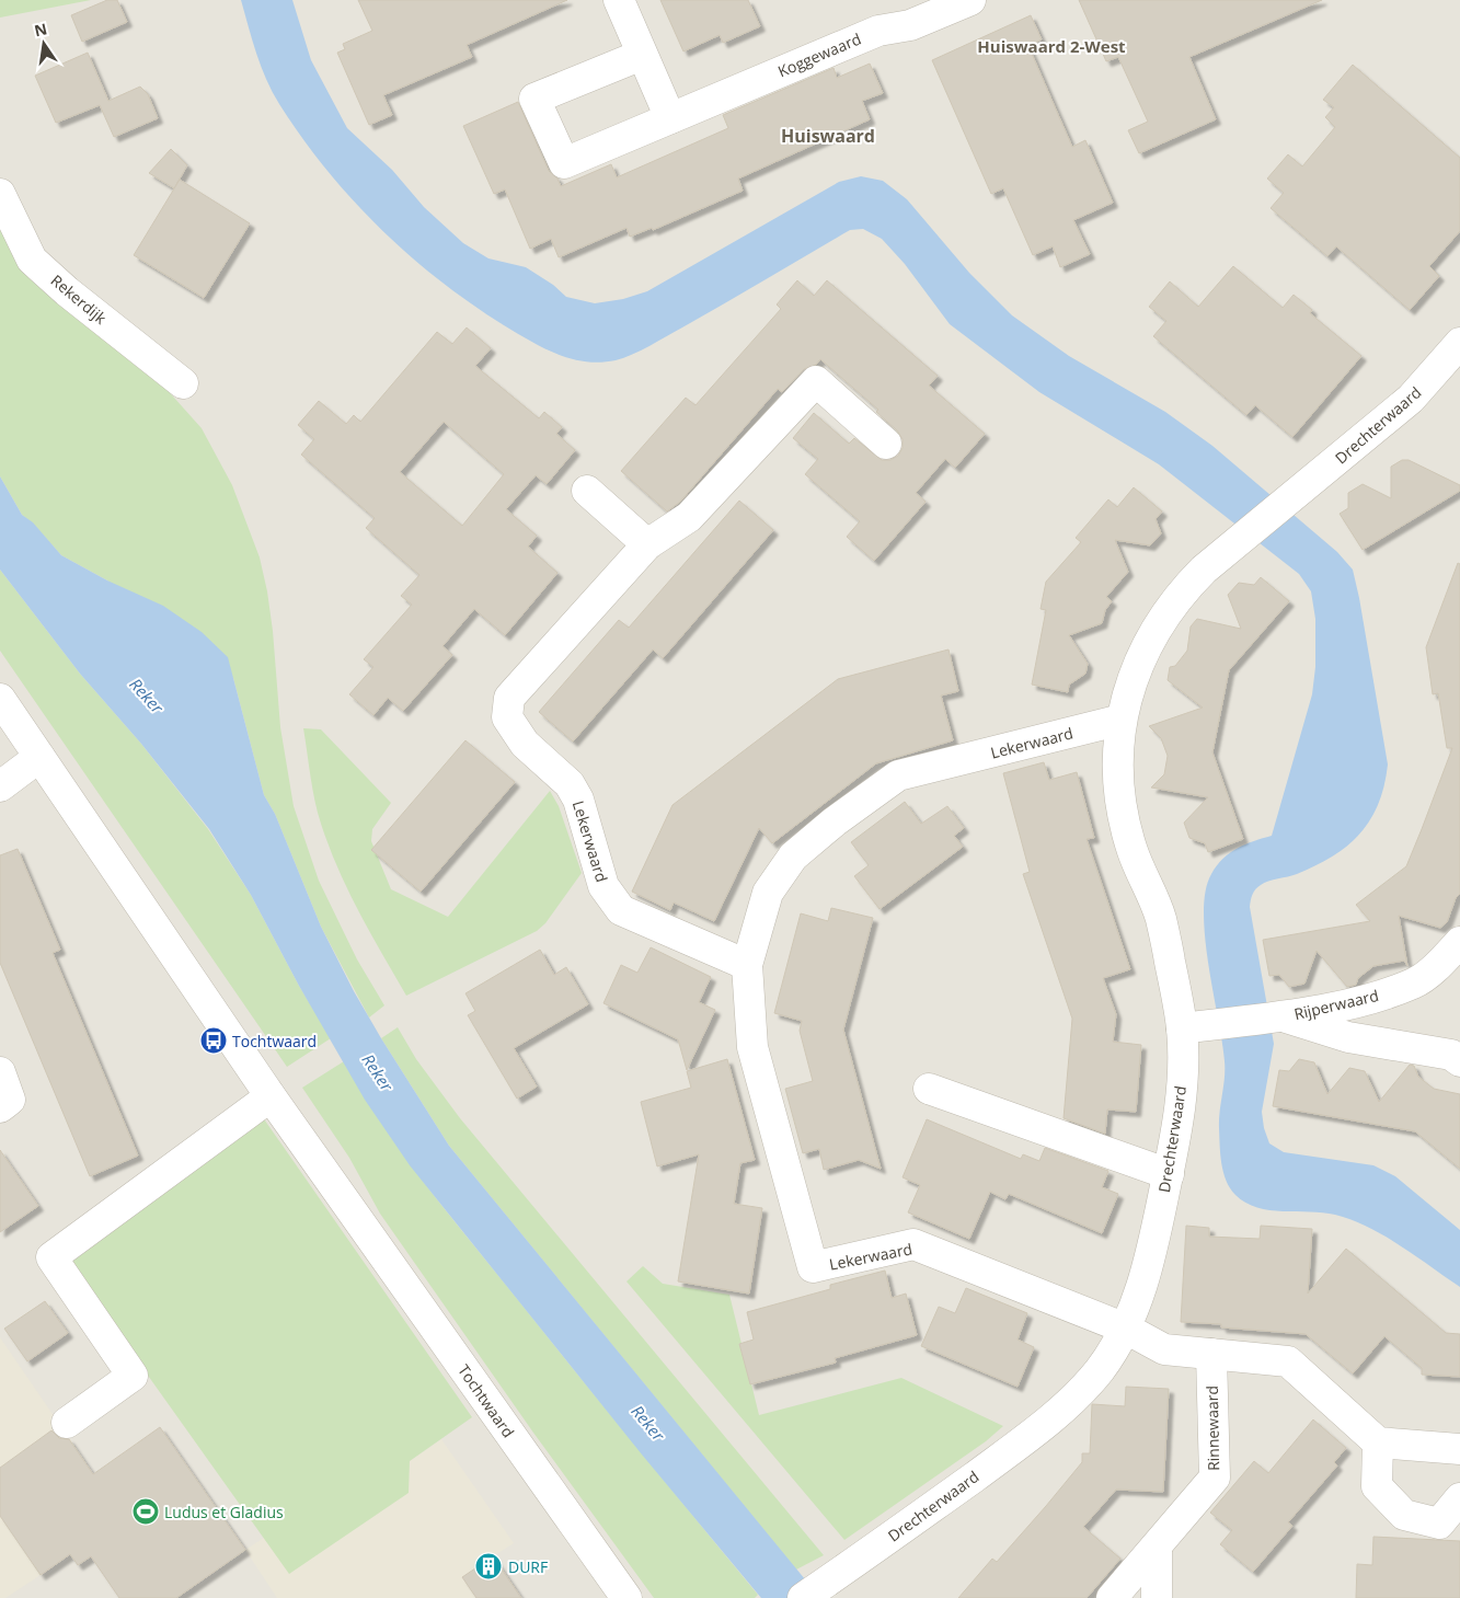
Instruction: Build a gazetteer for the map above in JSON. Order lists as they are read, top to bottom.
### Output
{
  "streets": {
    "street": [
      "Koggewaard",
      "Rekerdijk",
      "Drechterwaard",
      "Lekerwaard",
      "Rijperwaard",
      "Tochtwaard",
      "Rinnewaard"
    ]
  },
  "crossings": [
    ["Drechterwaard", "Lekerwaard"]
  ],
  "districts": ["Huiswaard 2-West", "Huiswaard"],
  "water": ["Reker"],
  "places": {
    "bus stop": ["Tochtwaard"],
    "sports": ["Ludus et Gladius"],
    "building": ["DURF"]
  },
  "north": "top"
}
